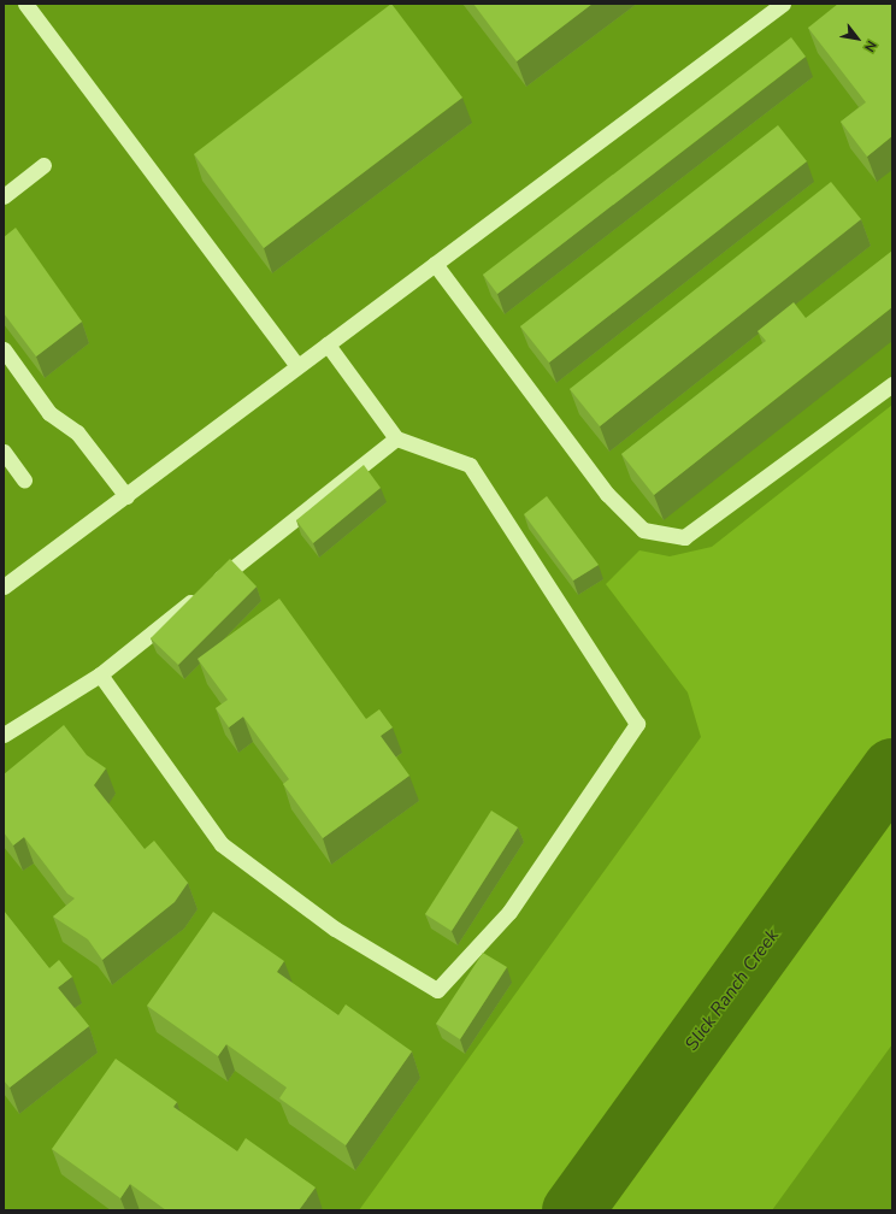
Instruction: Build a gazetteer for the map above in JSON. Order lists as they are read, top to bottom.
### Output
{
  "water": ["Slick Ranch Creek"],
  "north": "bottom right"
}
